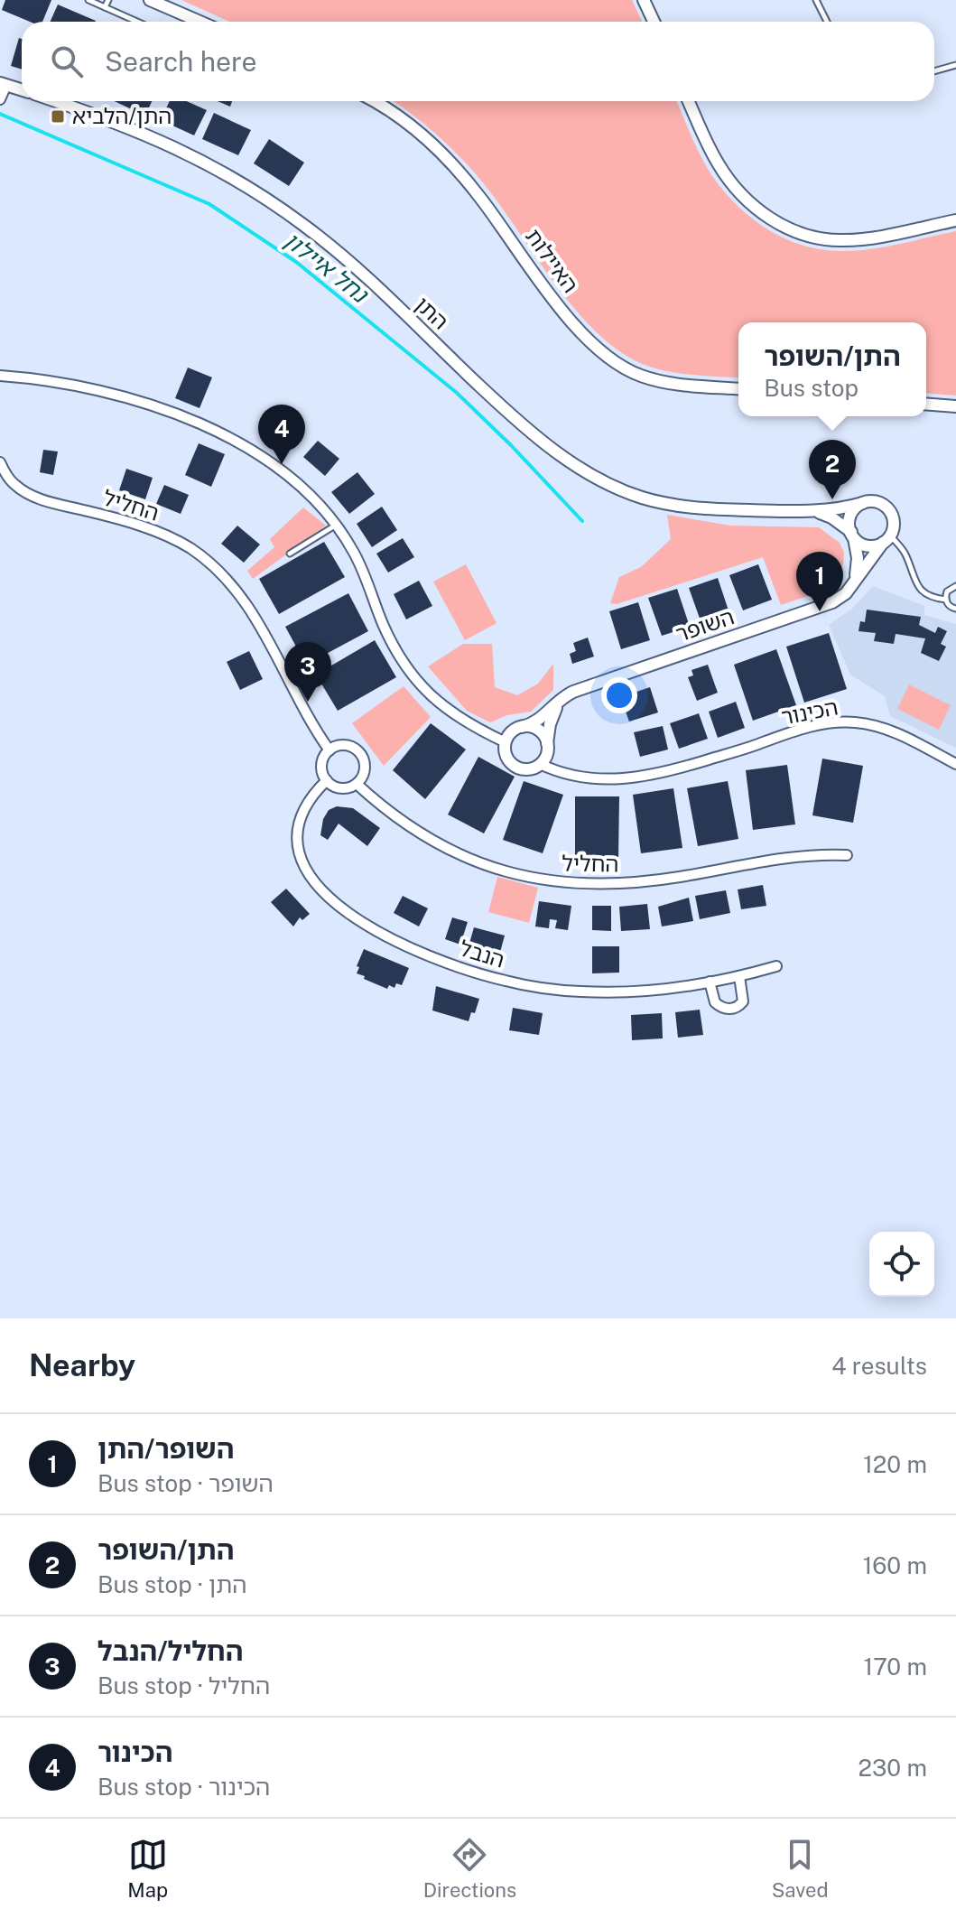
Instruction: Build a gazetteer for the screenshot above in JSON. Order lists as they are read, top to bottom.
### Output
{
  "streets": {
    "street": [
      "האיילות",
      "התן",
      "החליל",
      "השופר",
      "הכינור",
      "הנבל"
    ]
  },
  "crossings": [
    ["התן", "השופר"],
    ["החליל", "הנבל"],
    ["השופר", "הכינור"]
  ],
  "water": ["נחל איילון"],
  "places": {
    "transit": ["התן/הלביא"]
  },
  "page": {
    "search": "Search here",
    "popup": ["התן/השופר", "Bus stop"],
    "pins": [
      "4",
      "2",
      "1",
      "3"
    ],
    "heading": ["Nearby", "4 results"],
    "list": [
      {
        "mark": "1",
        "name": "השופר/התן",
        "note": "Bus stop · השופר",
        "value": "120 m"
      },
      {
        "mark": "2",
        "name": "התן/השופר",
        "note": "Bus stop · התן",
        "value": "160 m"
      },
      {
        "mark": "3",
        "name": "החליל/הנבל",
        "note": "Bus stop · החליל",
        "value": "170 m"
      },
      {
        "mark": "4",
        "name": "הכינור",
        "note": "Bus stop · הכינור",
        "value": "230 m"
      }
    ],
    "nav": ["Map", "Directions", "Saved"]
  }
}
